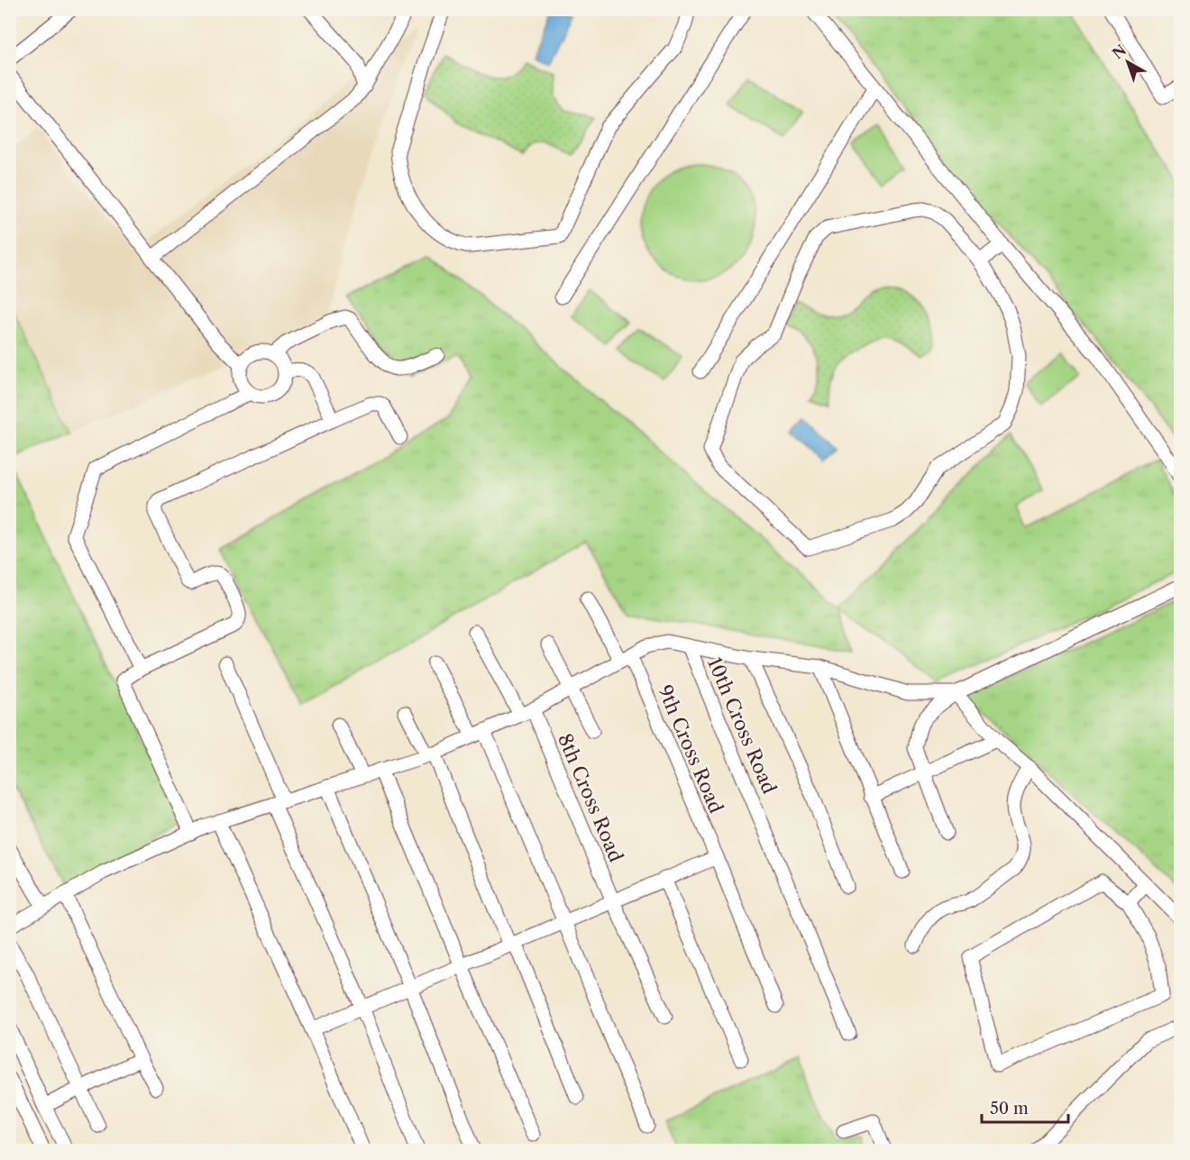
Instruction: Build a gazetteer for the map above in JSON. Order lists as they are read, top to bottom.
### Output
{
  "streets": {
    "street": ["10th Cross Road", "9th Cross Road", "8th Cross Road"]
  },
  "scale_bar": "50 m",
  "north": "top left"
}
